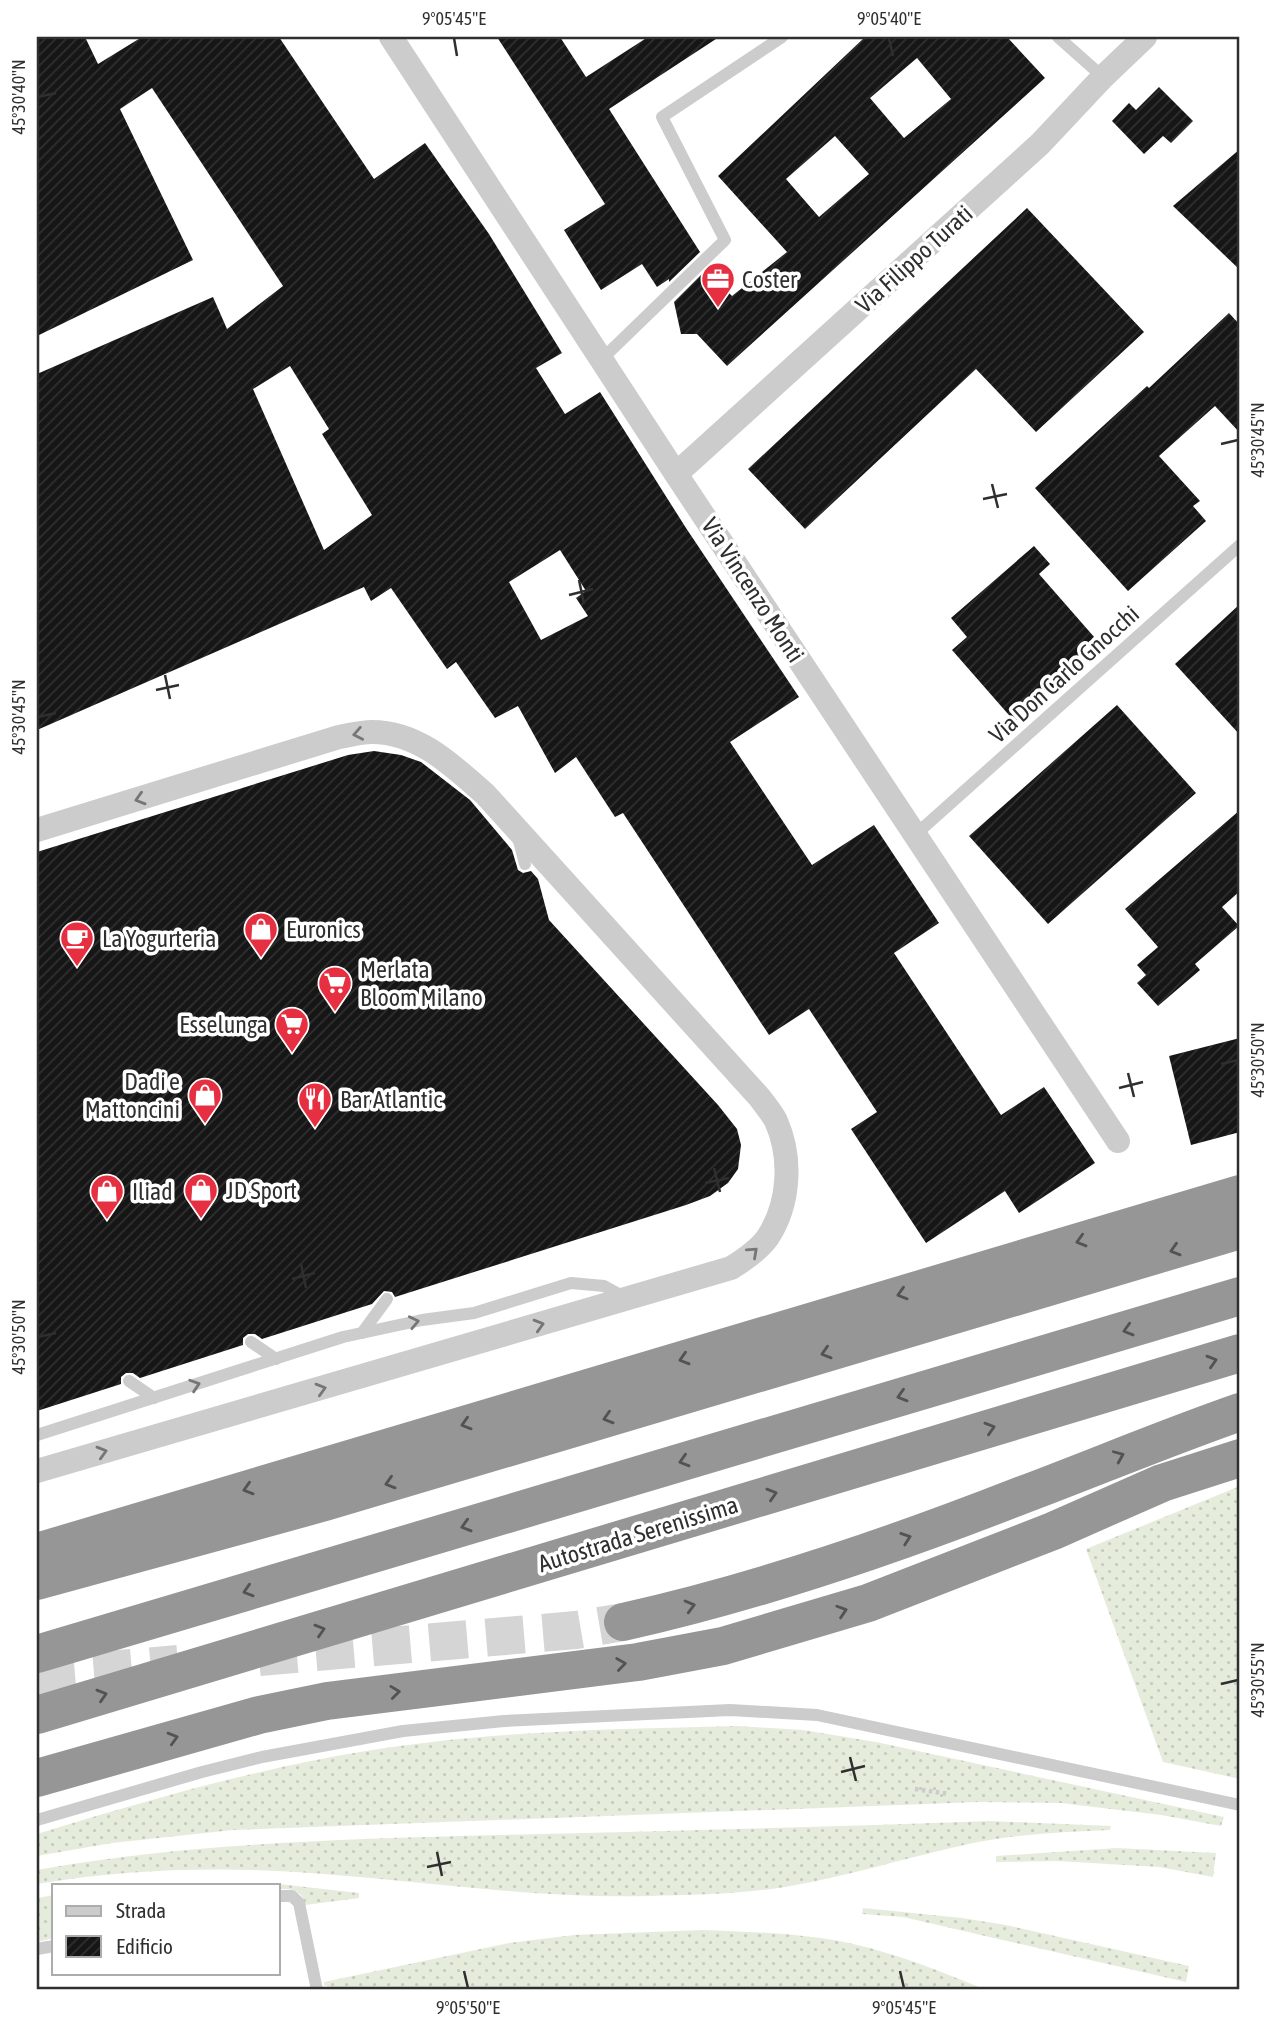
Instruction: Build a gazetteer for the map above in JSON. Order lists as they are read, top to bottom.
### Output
{
  "streets": {
    "highway": ["Autostrada Serenissima"],
    "street": ["Via Filippo Turati", "Via Vincenzo Monti"],
    "lane": ["Via Don Carlo Gnocchi"]
  },
  "crossings": [
    ["Via Filippo Turati", "Via Vincenzo Monti"],
    ["Via Vincenzo Monti", "Via Don Carlo Gnocchi"]
  ],
  "places": {
    "office": ["Coster"],
    "shop": [
      "Euronics",
      "Dadi e Mattoncini",
      "JD Sport",
      "Iliad"
    ],
    "cafe": ["La Yogurteria"],
    "supermarket": ["Merlata Bloom Milano", "Esselunga"],
    "restaurant": ["Bar Atlantic"]
  },
  "legend": ["Strada", "Edificio"],
  "coordinates": [
    "9°05'45\"E",
    "9°05'40\"E",
    "45°30'40\"N",
    "45°30'45\"N",
    "45°30'50\"N",
    "45°30'55\"N",
    "9°05'50\"E"
  ]
}
